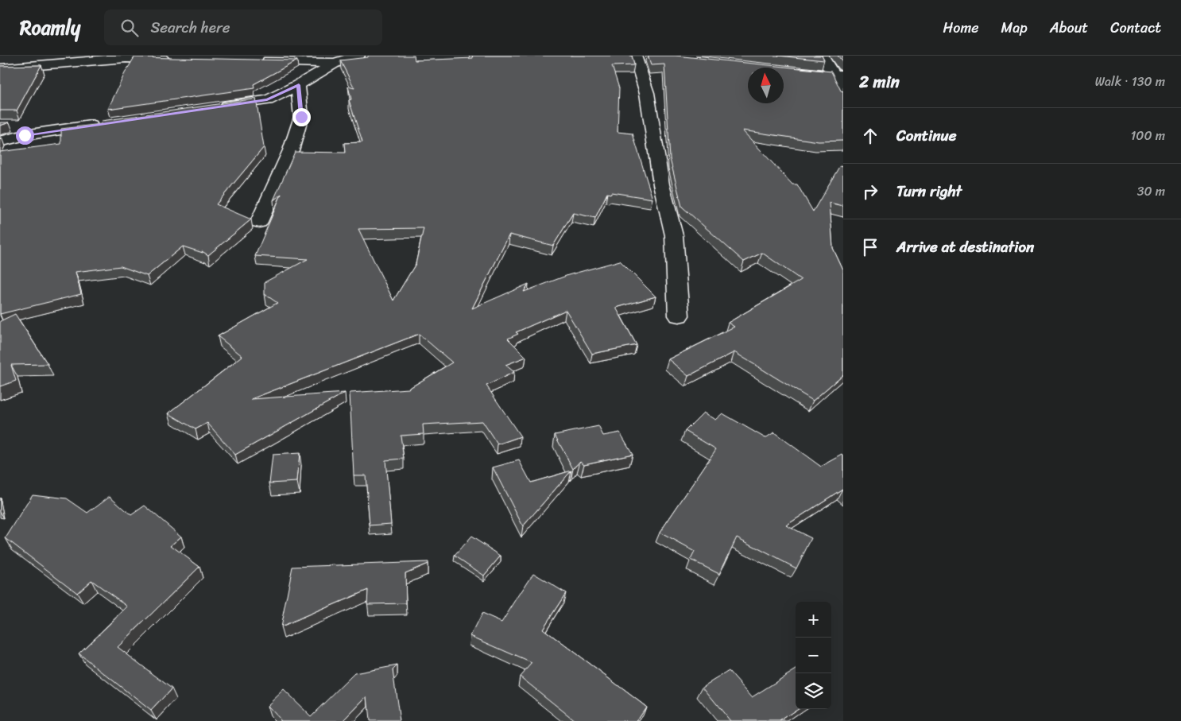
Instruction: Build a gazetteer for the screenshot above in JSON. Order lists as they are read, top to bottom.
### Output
{
  "north": "top",
  "page": {
    "header": "Roamly",
    "search": "Search here",
    "nav": [
      "Home",
      "Map",
      "About",
      "Contact"
    ],
    "heading": ["2 min", "Walk · 130 m"],
    "list": [
      ["Continue", "100 m"],
      ["Turn right", "30 m"],
      "Arrive at destination"
    ],
    "map_buttons": ["+", "−"]
  }
}
